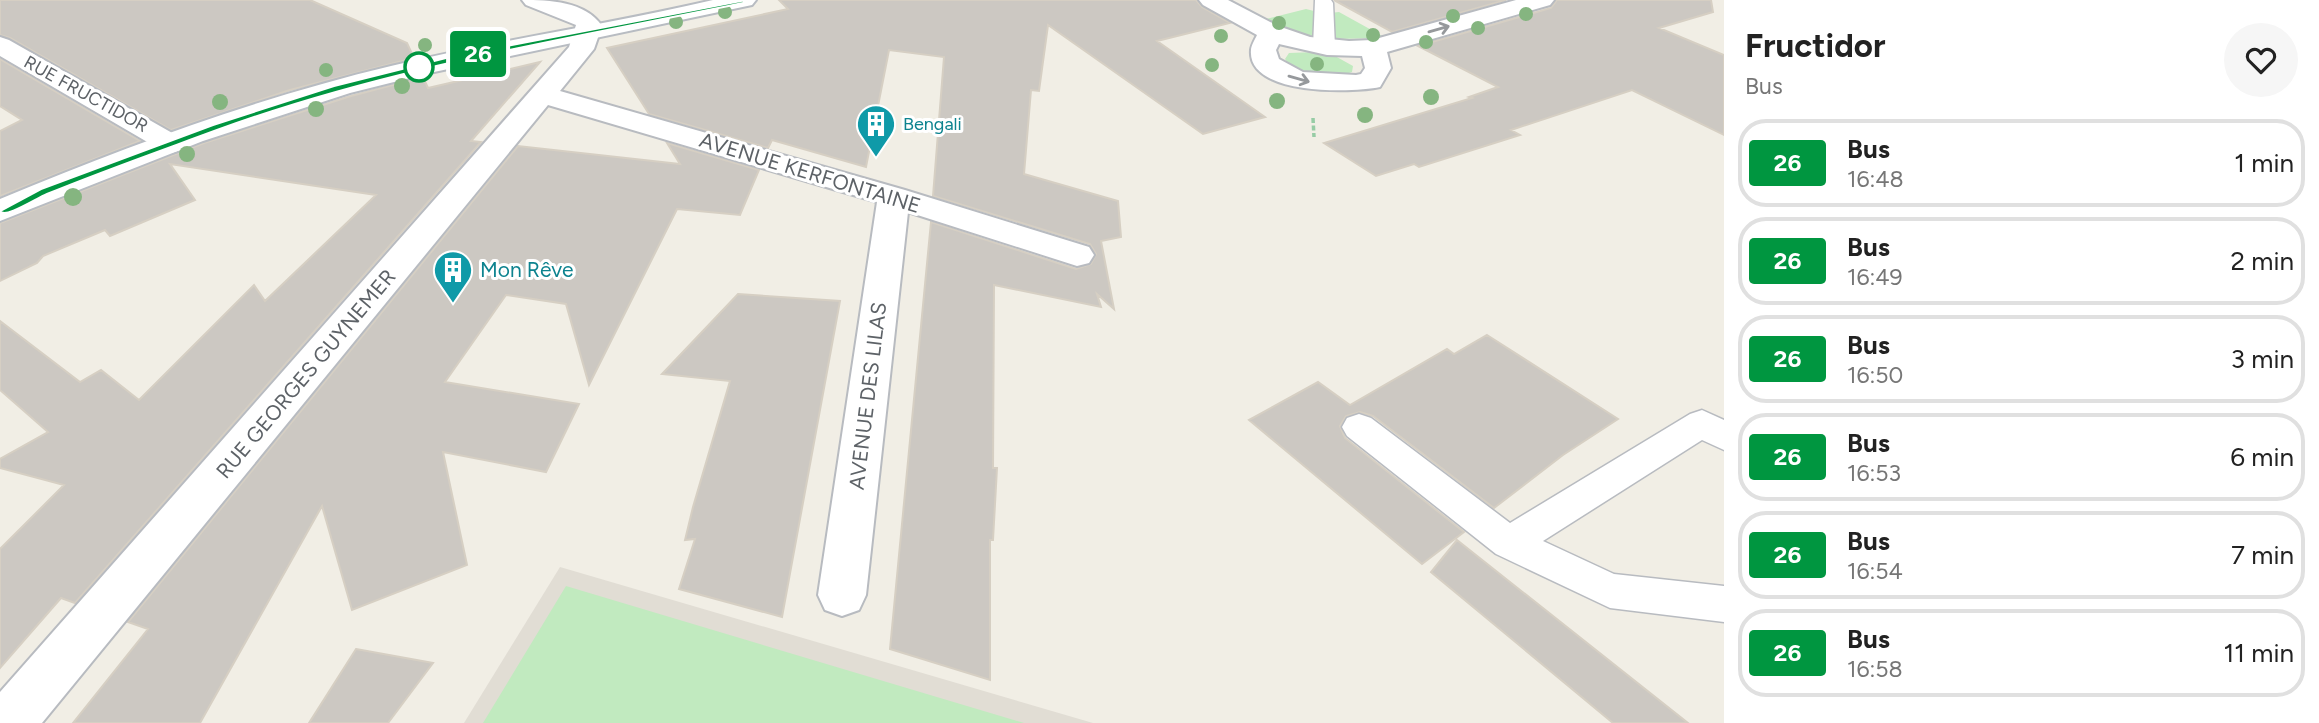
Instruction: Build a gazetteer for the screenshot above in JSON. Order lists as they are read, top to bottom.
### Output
{
  "streets": {
    "street": [
      "RUE FRUCTIDOR",
      "AVENUE KERFONTAINE",
      "RUE GEORGES GUYNEMER",
      "AVENUE DES LILAS"
    ]
  },
  "crossings": [
    ["AVENUE KERFONTAINE", "RUE GEORGES GUYNEMER"],
    ["AVENUE KERFONTAINE", "AVENUE DES LILAS"]
  ],
  "places": {
    "building": ["Bengali", "Mon Rêve"]
  },
  "lines": ["bus line 26"],
  "page": {
    "on_map": "26",
    "heading": ["Fructidor", "Bus"],
    "list": [
      {
        "mark": "26",
        "name": "Bus",
        "note": "16:48",
        "value": "1 min"
      },
      {
        "mark": "26",
        "name": "Bus",
        "note": "16:49",
        "value": "2 min"
      },
      {
        "mark": "26",
        "name": "Bus",
        "note": "16:50",
        "value": "3 min"
      },
      {
        "mark": "26",
        "name": "Bus",
        "note": "16:53",
        "value": "6 min"
      },
      {
        "mark": "26",
        "name": "Bus",
        "note": "16:54",
        "value": "7 min"
      },
      {
        "mark": "26",
        "name": "Bus",
        "note": "16:58",
        "value": "11 min"
      }
    ]
  }
}
